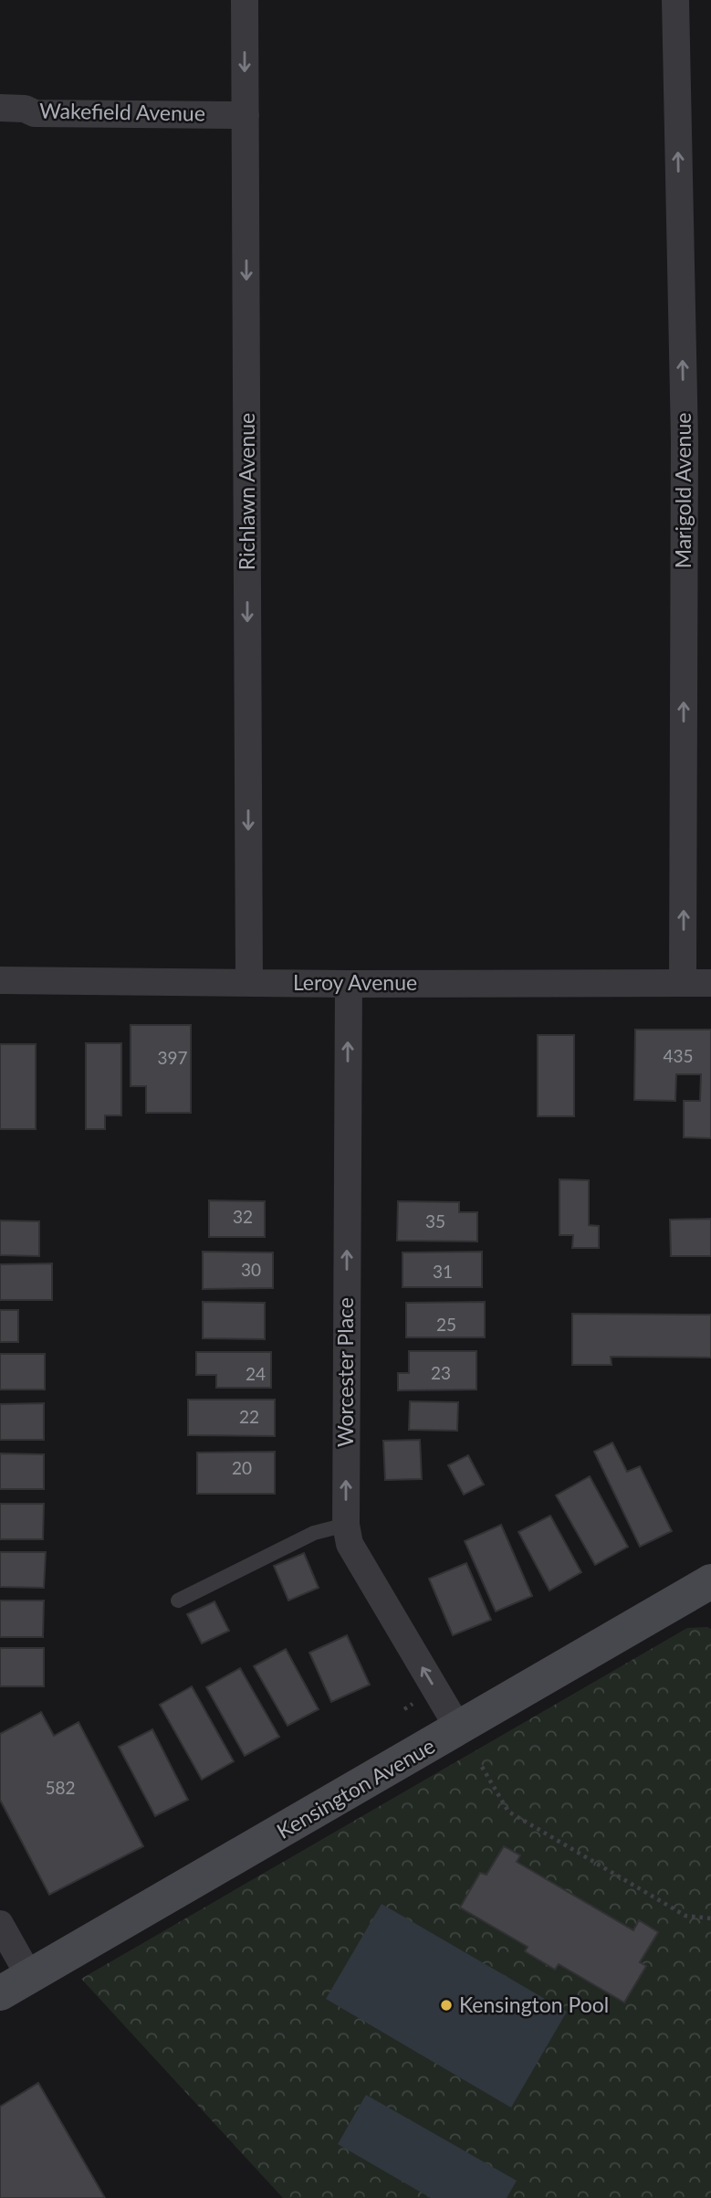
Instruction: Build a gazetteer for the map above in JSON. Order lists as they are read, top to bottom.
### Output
{
  "streets": {
    "street": [
      "Wakefield Avenue",
      "Marigold Avenue",
      "Richlawn Avenue",
      "Leroy Avenue",
      "Worcester Place",
      "Kensington Avenue"
    ]
  },
  "crossings": [
    ["Wakefield Avenue", "Richlawn Avenue"],
    ["Marigold Avenue", "Leroy Avenue"],
    ["Richlawn Avenue", "Leroy Avenue"],
    ["Leroy Avenue", "Worcester Place"],
    ["Worcester Place", "Kensington Avenue"]
  ],
  "one_way": ["Marigold Avenue", "Richlawn Avenue", "Worcester Place"],
  "places": ["Kensington Pool"],
  "house_numbers": [
    "435",
    "397",
    "32",
    "35",
    "30",
    "31",
    "25",
    "23",
    "24",
    "22",
    "20",
    "582"
  ]
}
